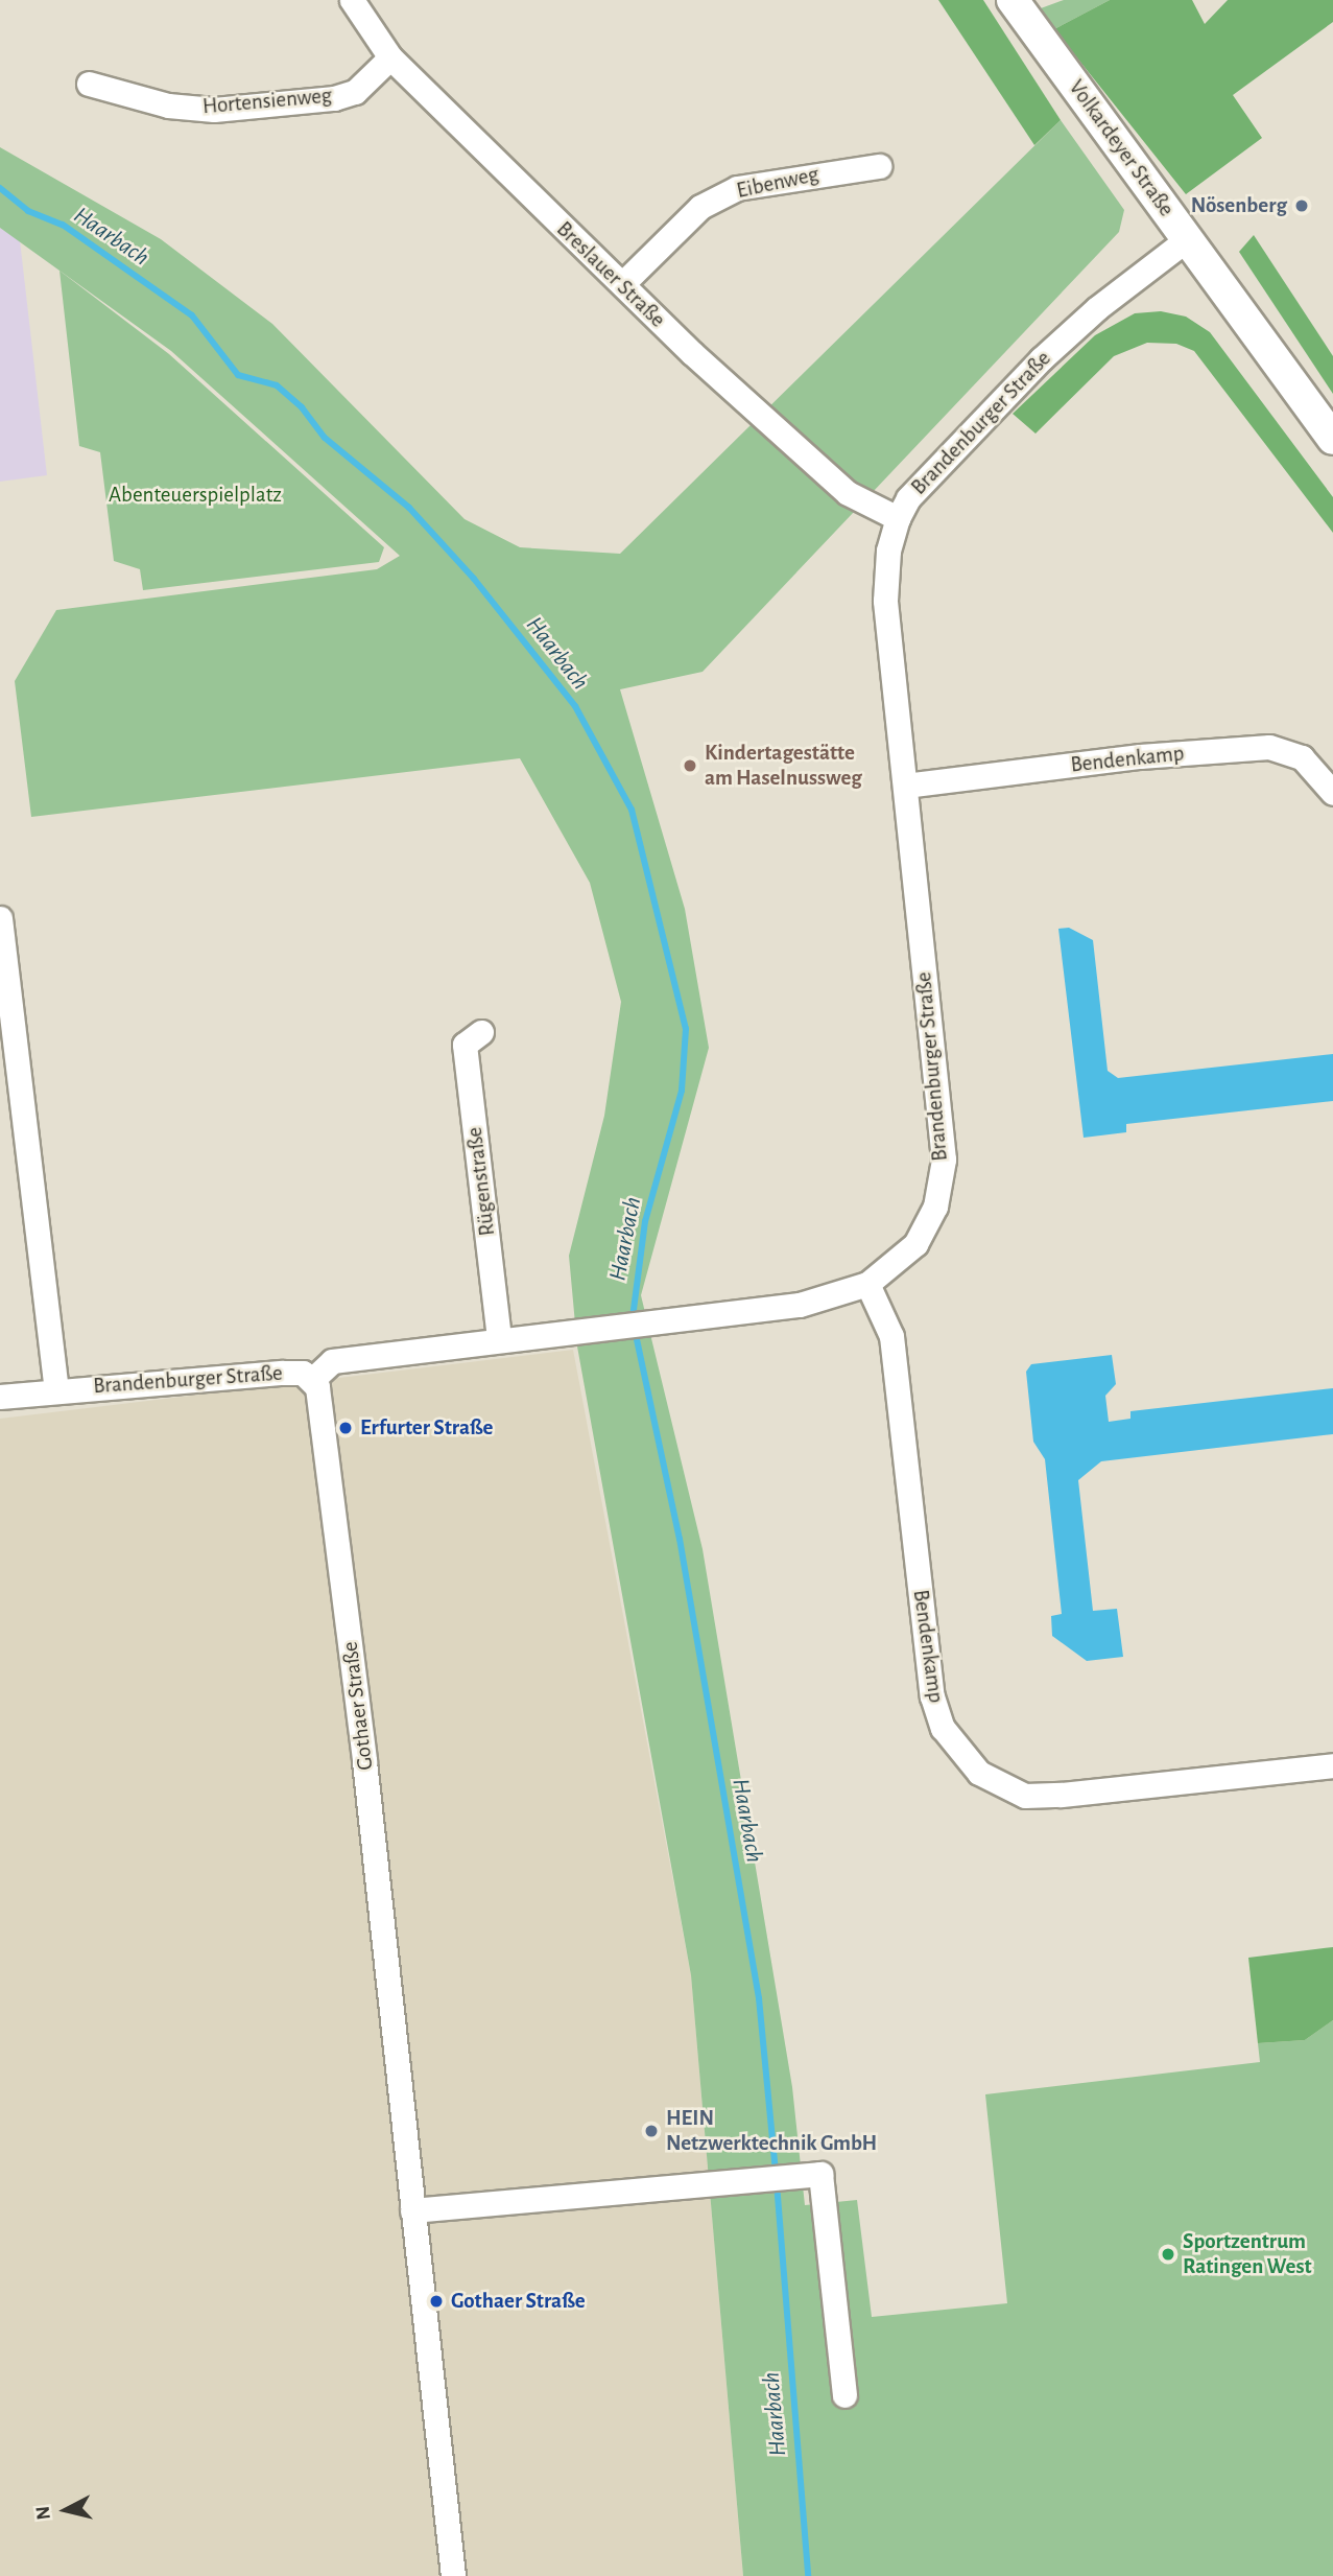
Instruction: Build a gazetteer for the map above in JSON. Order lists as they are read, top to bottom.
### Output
{
  "streets": {
    "main road": ["Volkardeyer Straße"],
    "street": [
      "Hortensienweg",
      "Eibenweg",
      "Breslauer Straße",
      "Brandenburger Straße",
      "Bendenkamp",
      "Rügenstraße",
      "Gothaer Straße"
    ]
  },
  "crossings": [
    ["Hortensienweg", "Breslauer Straße"],
    ["Volkardeyer Straße", "Brandenburger Straße"],
    ["Eibenweg", "Breslauer Straße"],
    ["Breslauer Straße", "Brandenburger Straße"],
    ["Brandenburger Straße", "Bendenkamp"],
    ["Brandenburger Straße", "Rügenstraße"],
    ["Brandenburger Straße", "Gothaer Straße"]
  ],
  "water": ["Haarbach"],
  "parks": ["Abenteuerspielplatz"],
  "places": [
    "Nösenberg",
    "Kindertagestätte am Haselnussweg",
    "Erfurter Straße",
    "HEIN Netzwerktechnik GmbH",
    "Sportzentrum Ratingen West",
    "Gothaer Straße"
  ],
  "north": "left"
}
